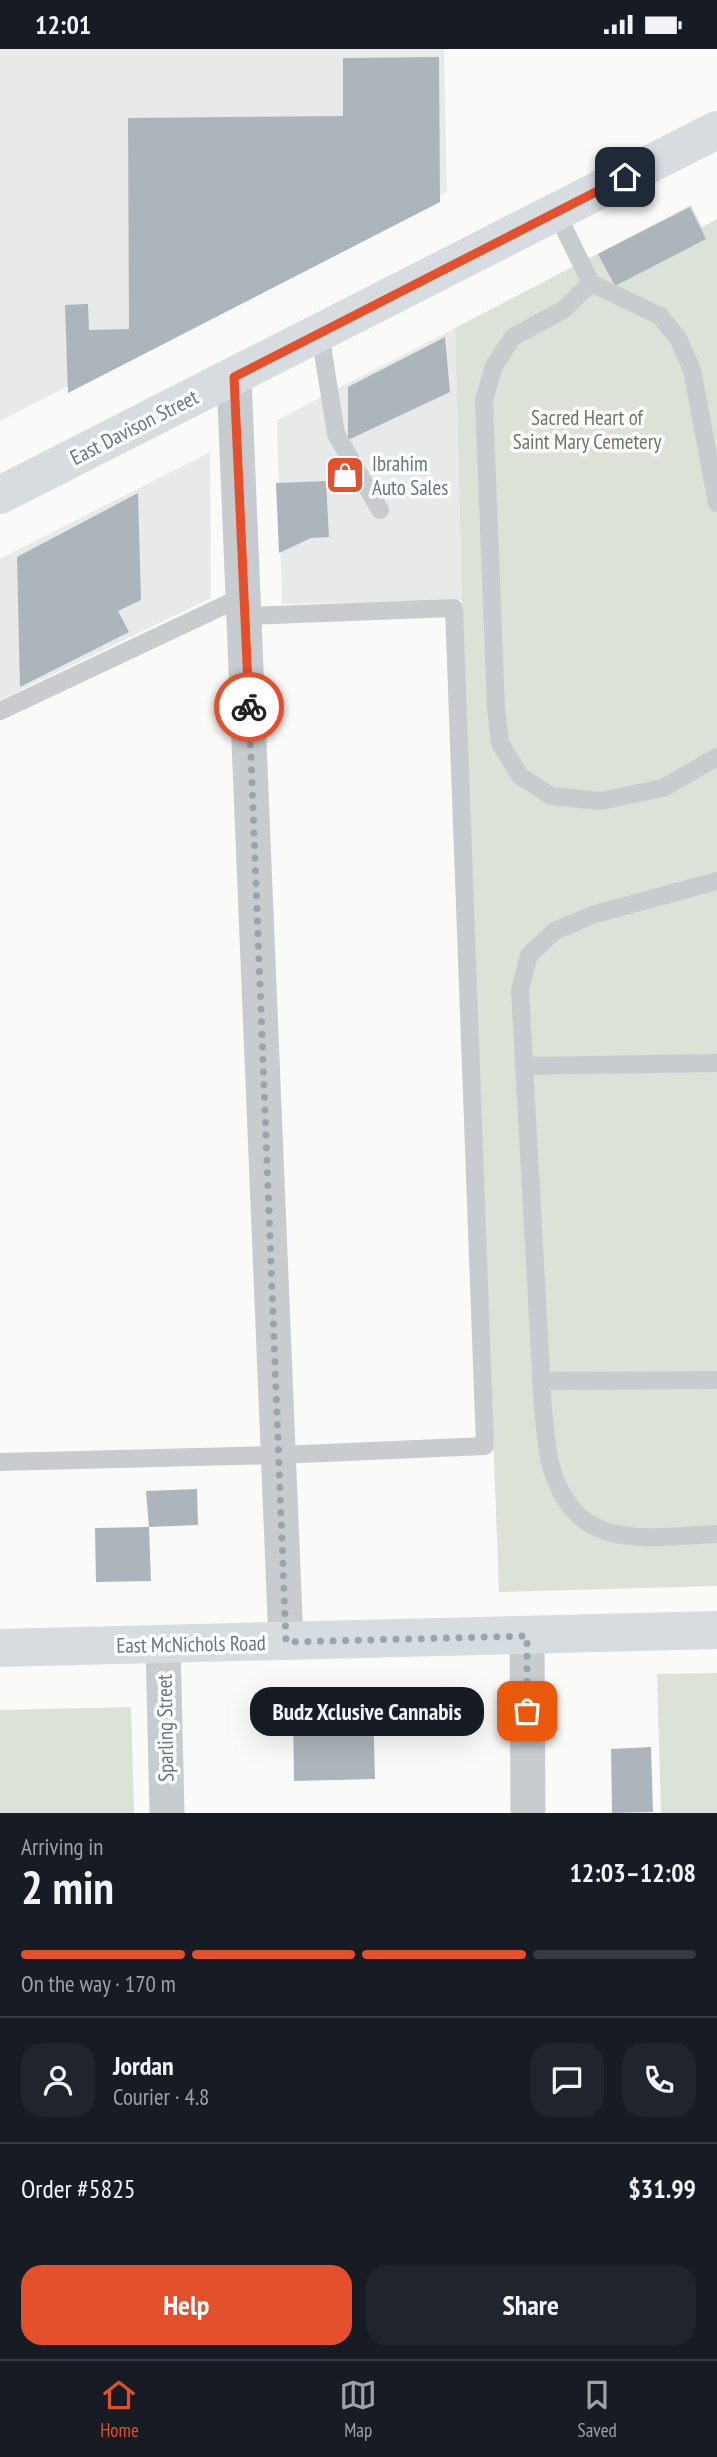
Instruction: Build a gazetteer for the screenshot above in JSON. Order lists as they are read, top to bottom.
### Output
{
  "streets": {
    "main road": ["East Davison Street", "East McNichols Road"],
    "street": ["Sparling Street"]
  },
  "crossings": [
    ["East McNichols Road", "Sparling Street"]
  ],
  "parks": ["Sacred Heart of Saint Mary Cemetery"],
  "places": {
    "shop": ["Ibrahim Auto Sales"],
    "other": ["Budz Xclusive Cannabis"]
  },
  "page": {
    "status": "12:01",
    "bubble": "Budz Xclusive Cannabis",
    "heading": ["2 min", "Arriving in", "12:03–12:08"],
    "panel": [
      "Jordan",
      "Courier · 4.8",
      "Order #5825",
      "$31.99"
    ],
    "bar": "On the way · 170 m",
    "buttons": ["Help", "Share"],
    "tabs": ["Home", "Map", "Saved"]
  }
}
